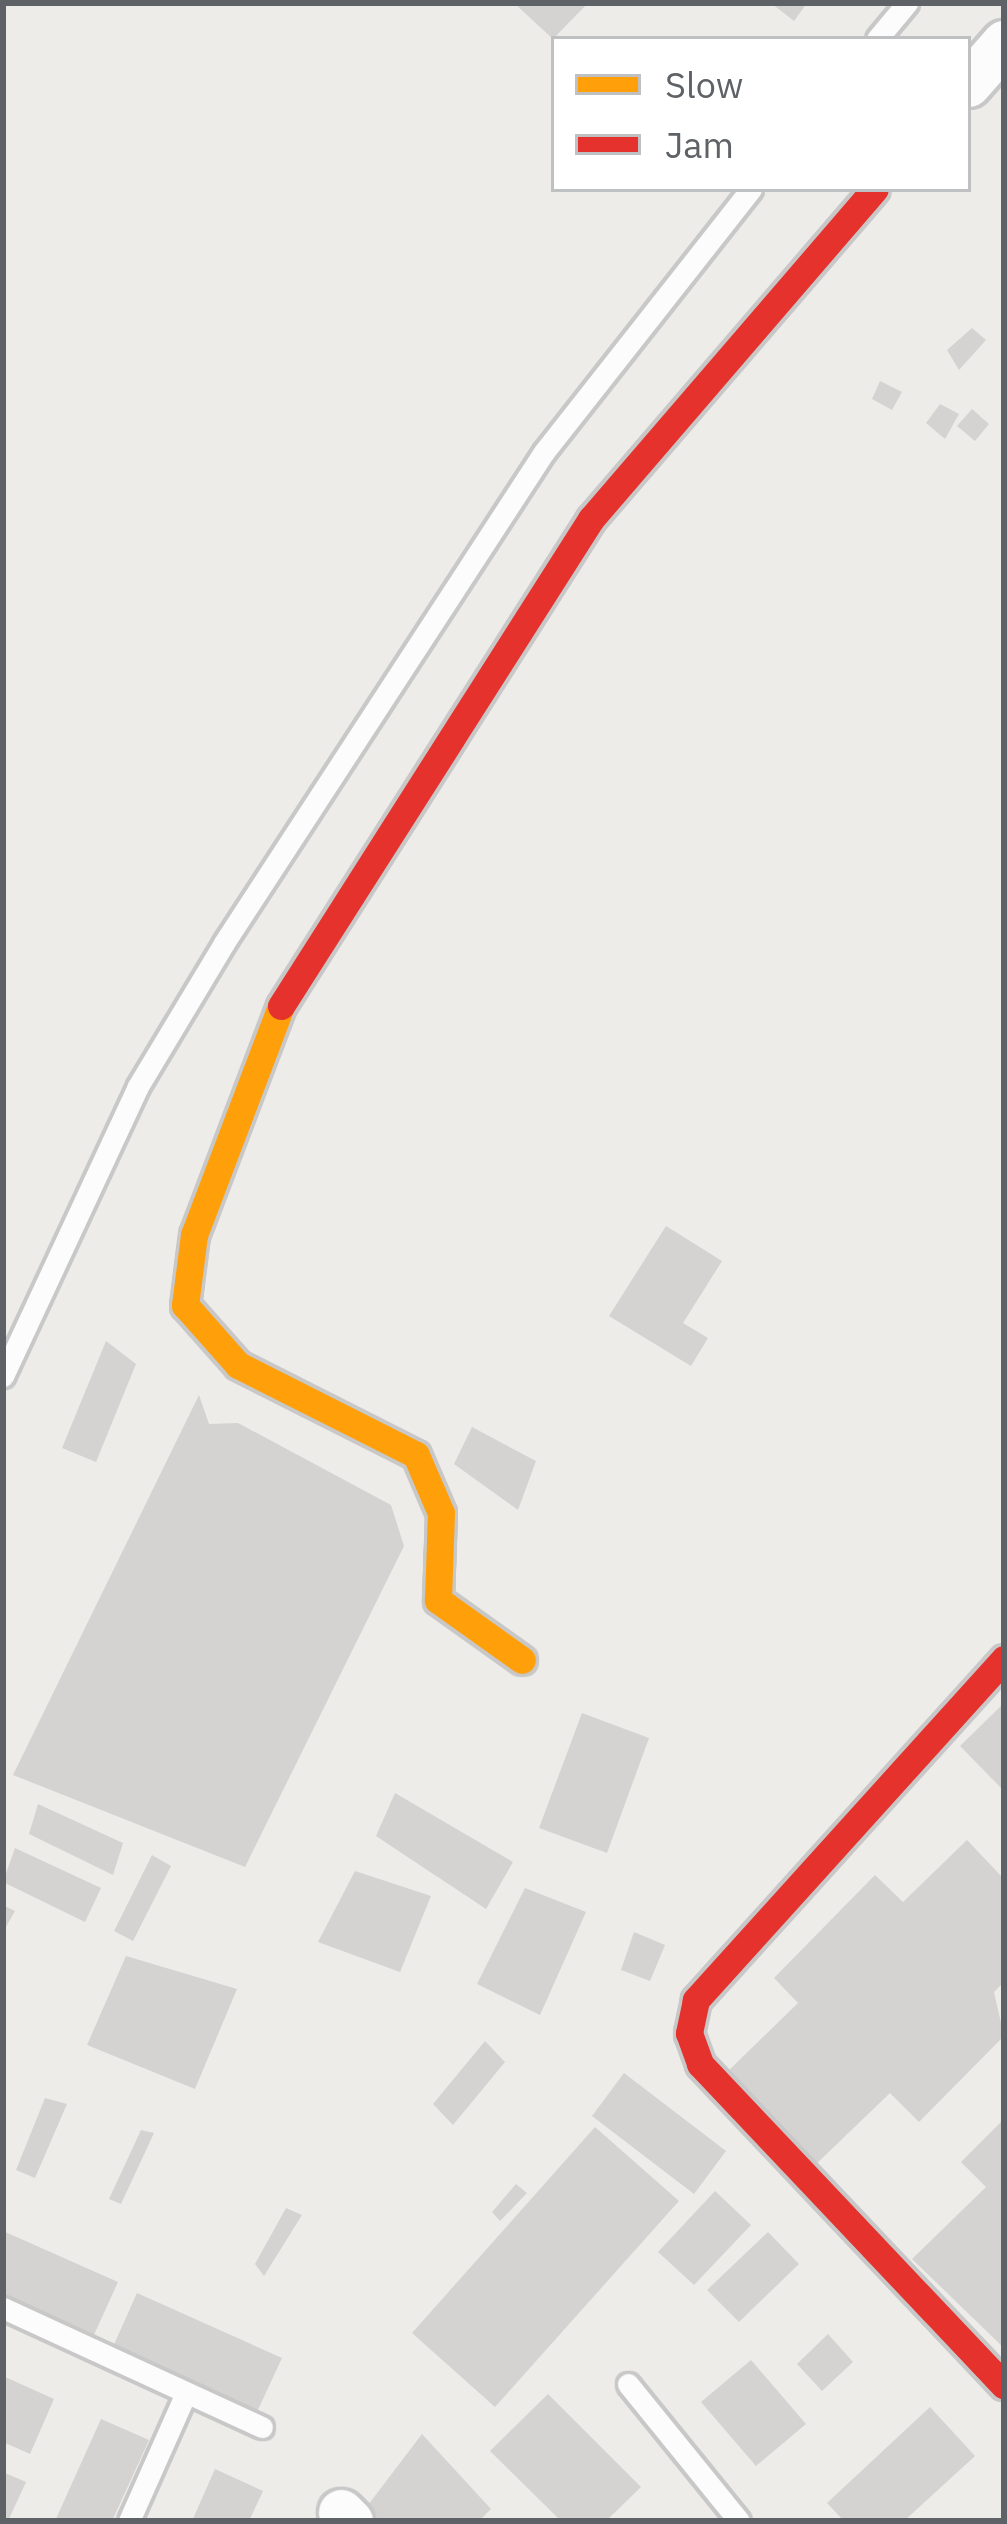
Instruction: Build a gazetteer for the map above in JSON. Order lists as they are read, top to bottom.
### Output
{
  "legend": ["Slow", "Jam"]
}
